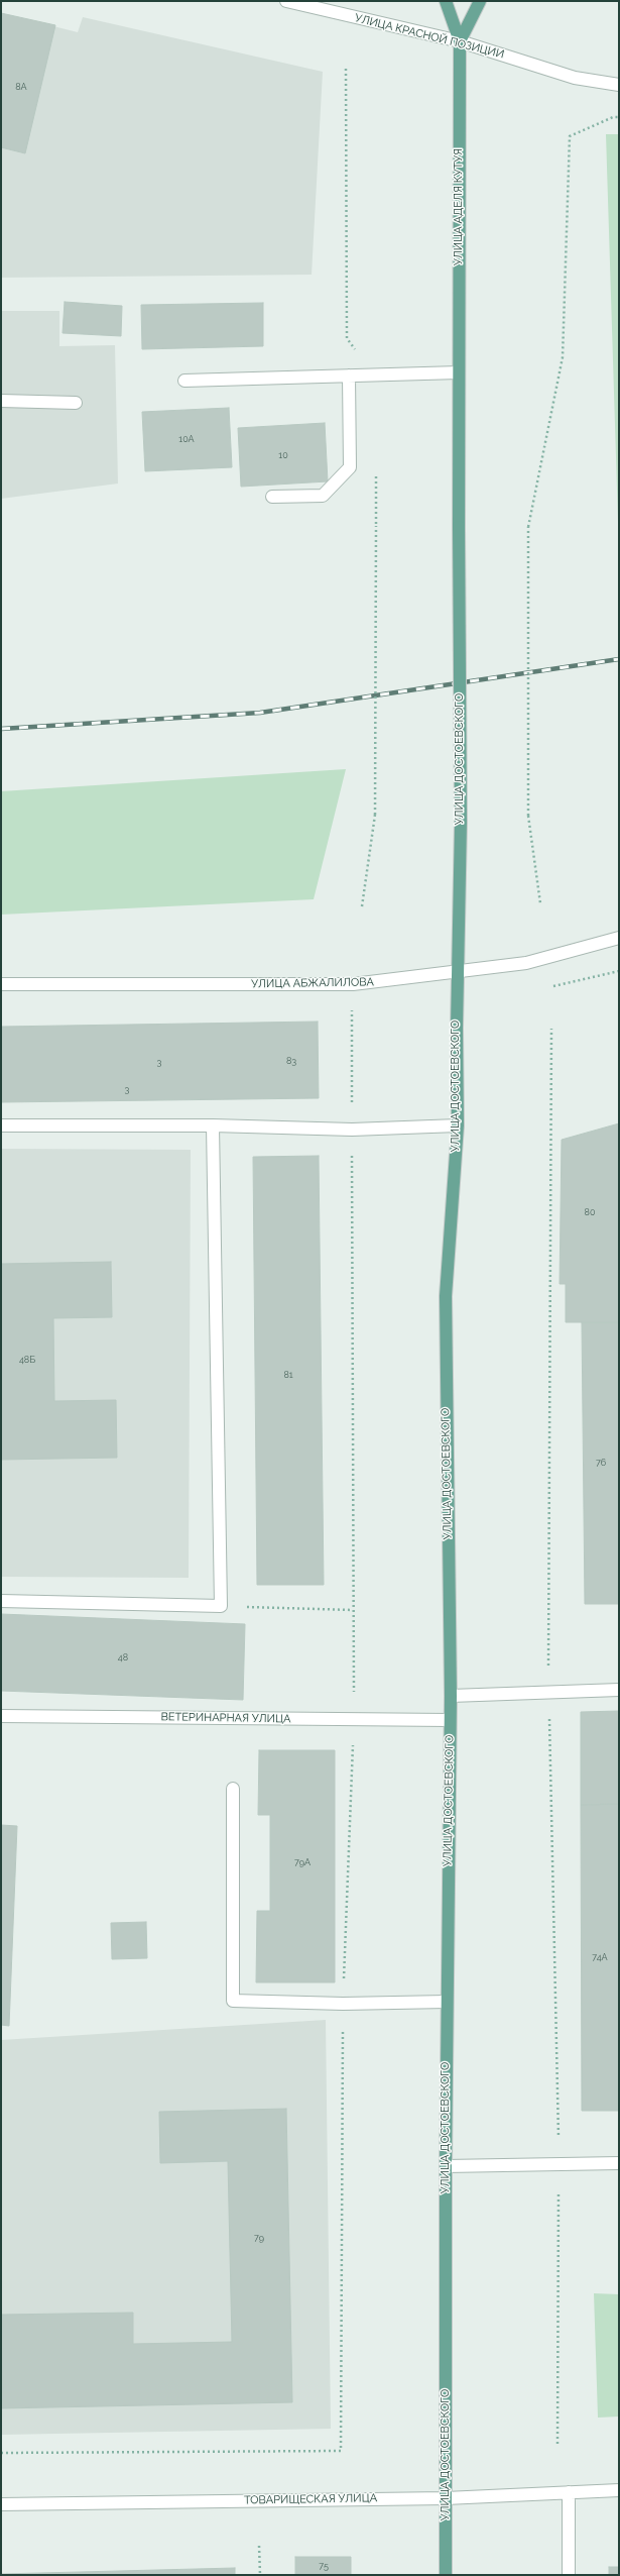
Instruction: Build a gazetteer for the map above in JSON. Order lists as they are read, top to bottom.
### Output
{
  "streets": {
    "main road": ["УЛИЦА АДЕЛЯ КУТУЯ", "УЛИЦА ДОСТОЕВСКОГО"],
    "street": [
      "УЛИЦА КРАСНОЙ ПОЗИЦИИ",
      "УЛИЦА АБЖАЛИЛОВА",
      "ВЕТЕРИНАРНАЯ УЛИЦА",
      "ТОВАРИЩЕСКАЯ УЛИЦА"
    ]
  },
  "crossings": [
    ["УЛИЦА КРАСНОЙ ПОЗИЦИИ", "УЛИЦА АДЕЛЯ КУТУЯ"],
    ["УЛИЦА АДЕЛЯ КУТУЯ", "УЛИЦА ДОСТОЕВСКОГО"],
    ["УЛИЦА ДОСТОЕВСКОГО", "УЛИЦА АБЖАЛИЛОВА"],
    ["УЛИЦА ДОСТОЕВСКОГО", "ВЕТЕРИНАРНАЯ УЛИЦА"],
    ["УЛИЦА ДОСТОЕВСКОГО", "ТОВАРИЩЕСКАЯ УЛИЦА"]
  ],
  "house_numbers": [
    "8А",
    "10А",
    "10",
    "83",
    "3",
    "3",
    "80",
    "48Б",
    "81",
    "76",
    "48",
    "79А",
    "74А",
    "79",
    "75"
  ]
}
